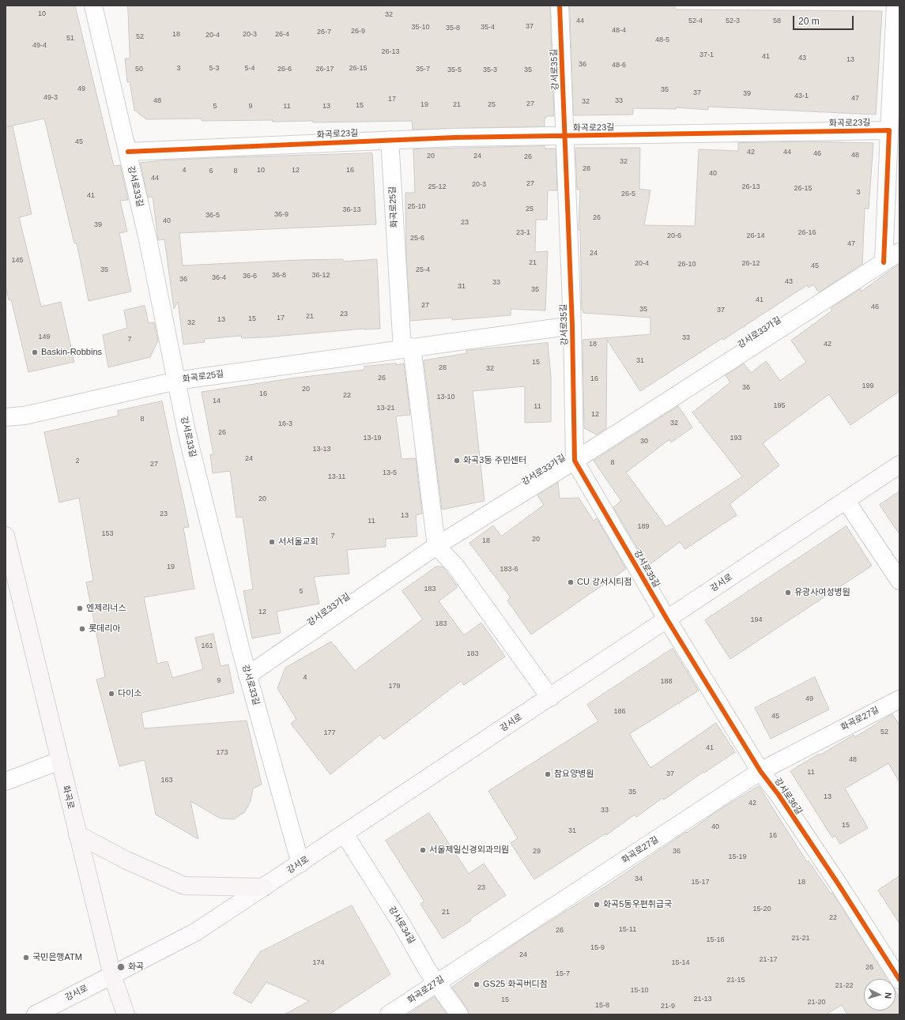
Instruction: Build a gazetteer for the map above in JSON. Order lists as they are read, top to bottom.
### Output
{
  "streets": {
    "main road": ["강서로", "화곡로"],
    "street": [
      "강서로35길",
      "화곡로23길",
      "강서로33길",
      "화곡로25길",
      "강서로33가길",
      "화곡로27길",
      "강서로36길",
      "강서로34길"
    ]
  },
  "crossings": [
    ["강서로35길", "화곡로23길"],
    ["강서로35길", "화곡로25길"],
    ["강서로35길", "강서로33가길"],
    ["강서로35길", "강서로"],
    ["강서로35길", "강서로36길"],
    ["화곡로23길", "강서로33길"],
    ["화곡로23길", "화곡로25길"],
    ["강서로33길", "화곡로25길"],
    ["강서로33길", "강서로33가길"],
    ["강서로33길", "강서로"],
    ["강서로", "강서로36길"],
    ["강서로", "화곡로"],
    ["강서로", "강서로34길"],
    ["화곡로27길", "강서로36길"],
    ["화곡로27길", "강서로34길"]
  ],
  "places": [
    "Baskin-Robbins",
    "화곡3동 주민센터",
    "서서울교회",
    "CU 강서시티점",
    "유광사여성병원",
    "엔제리너스",
    "롯데리아",
    "다이소",
    "참요양병원",
    "서울제일신경외과의원",
    "화곡5동우편취급국",
    "국민은행ATM",
    "화곡",
    "GS25 화곡버디점"
  ],
  "house_numbers": [
    "10",
    "32",
    "44",
    "52-4",
    "52-3",
    "58",
    "37",
    "35-10",
    "35-4",
    "35-8",
    "48-4",
    "26-9",
    "26-7",
    "18",
    "20-3",
    "26-4",
    "20-4",
    "52",
    "51",
    "48-5",
    "49-4",
    "26-13",
    "37-1",
    "41",
    "43",
    "13",
    "36",
    "48-6",
    "3",
    "5-3",
    "5-4",
    "26-15",
    "50",
    "26-6",
    "26-17",
    "35-7",
    "35-5",
    "35-3",
    "35",
    "49",
    "35",
    "37",
    "39",
    "43-1",
    "49-3",
    "47",
    "17",
    "48",
    "33",
    "32",
    "27",
    "19",
    "21",
    "25",
    "15",
    "5",
    "9",
    "11",
    "13",
    "45",
    "42",
    "44",
    "46",
    "48",
    "20",
    "24",
    "26",
    "32",
    "28",
    "4",
    "10",
    "12",
    "16",
    "6",
    "8",
    "40",
    "44",
    "27",
    "20-3",
    "25-12",
    "26-13",
    "26-15",
    "3",
    "26-5",
    "41",
    "25-10",
    "25",
    "36-13",
    "36-9",
    "36-5",
    "26",
    "40",
    "23",
    "39",
    "23-1",
    "26-16",
    "20-6",
    "26-14",
    "25-6",
    "47",
    "24",
    "145",
    "21",
    "20-4",
    "26-12",
    "26-10",
    "45",
    "35",
    "25-4",
    "36-8",
    "36-12",
    "36-6",
    "36-4",
    "36",
    "43",
    "33",
    "31",
    "35",
    "41",
    "27",
    "46",
    "35",
    "37",
    "23",
    "21",
    "17",
    "15",
    "13",
    "32",
    "149",
    "33",
    "7",
    "18",
    "42",
    "31",
    "15",
    "28",
    "32",
    "26",
    "16",
    "199",
    "36",
    "20",
    "16",
    "22",
    "13-10",
    "14",
    "195",
    "11",
    "13-21",
    "12",
    "8",
    "32",
    "16-3",
    "26",
    "13-19",
    "193",
    "30",
    "13-13",
    "24",
    "2",
    "8",
    "27",
    "13-5",
    "13-11",
    "20",
    "23",
    "13",
    "11",
    "189",
    "153",
    "7",
    "20",
    "18",
    "19",
    "183-6",
    "183",
    "5",
    "12",
    "194",
    "183",
    "161",
    "183",
    "4",
    "9",
    "188",
    "179",
    "49",
    "186",
    "45",
    "52",
    "177",
    "41",
    "173",
    "48",
    "11",
    "37",
    "163",
    "35",
    "13",
    "42",
    "33",
    "15",
    "40",
    "31",
    "16",
    "29",
    "36",
    "15-19",
    "34",
    "15-17",
    "18",
    "23",
    "15-20",
    "21",
    "22",
    "15-11",
    "26",
    "21-21",
    "15-16",
    "15-9",
    "24",
    "21-17",
    "174",
    "15-14",
    "26",
    "15-7",
    "21-15",
    "21-22",
    "15-10",
    "21-13",
    "15",
    "21-20",
    "15-8",
    "21-9"
  ],
  "scale_bar": "20 m",
  "north": "right"
}
